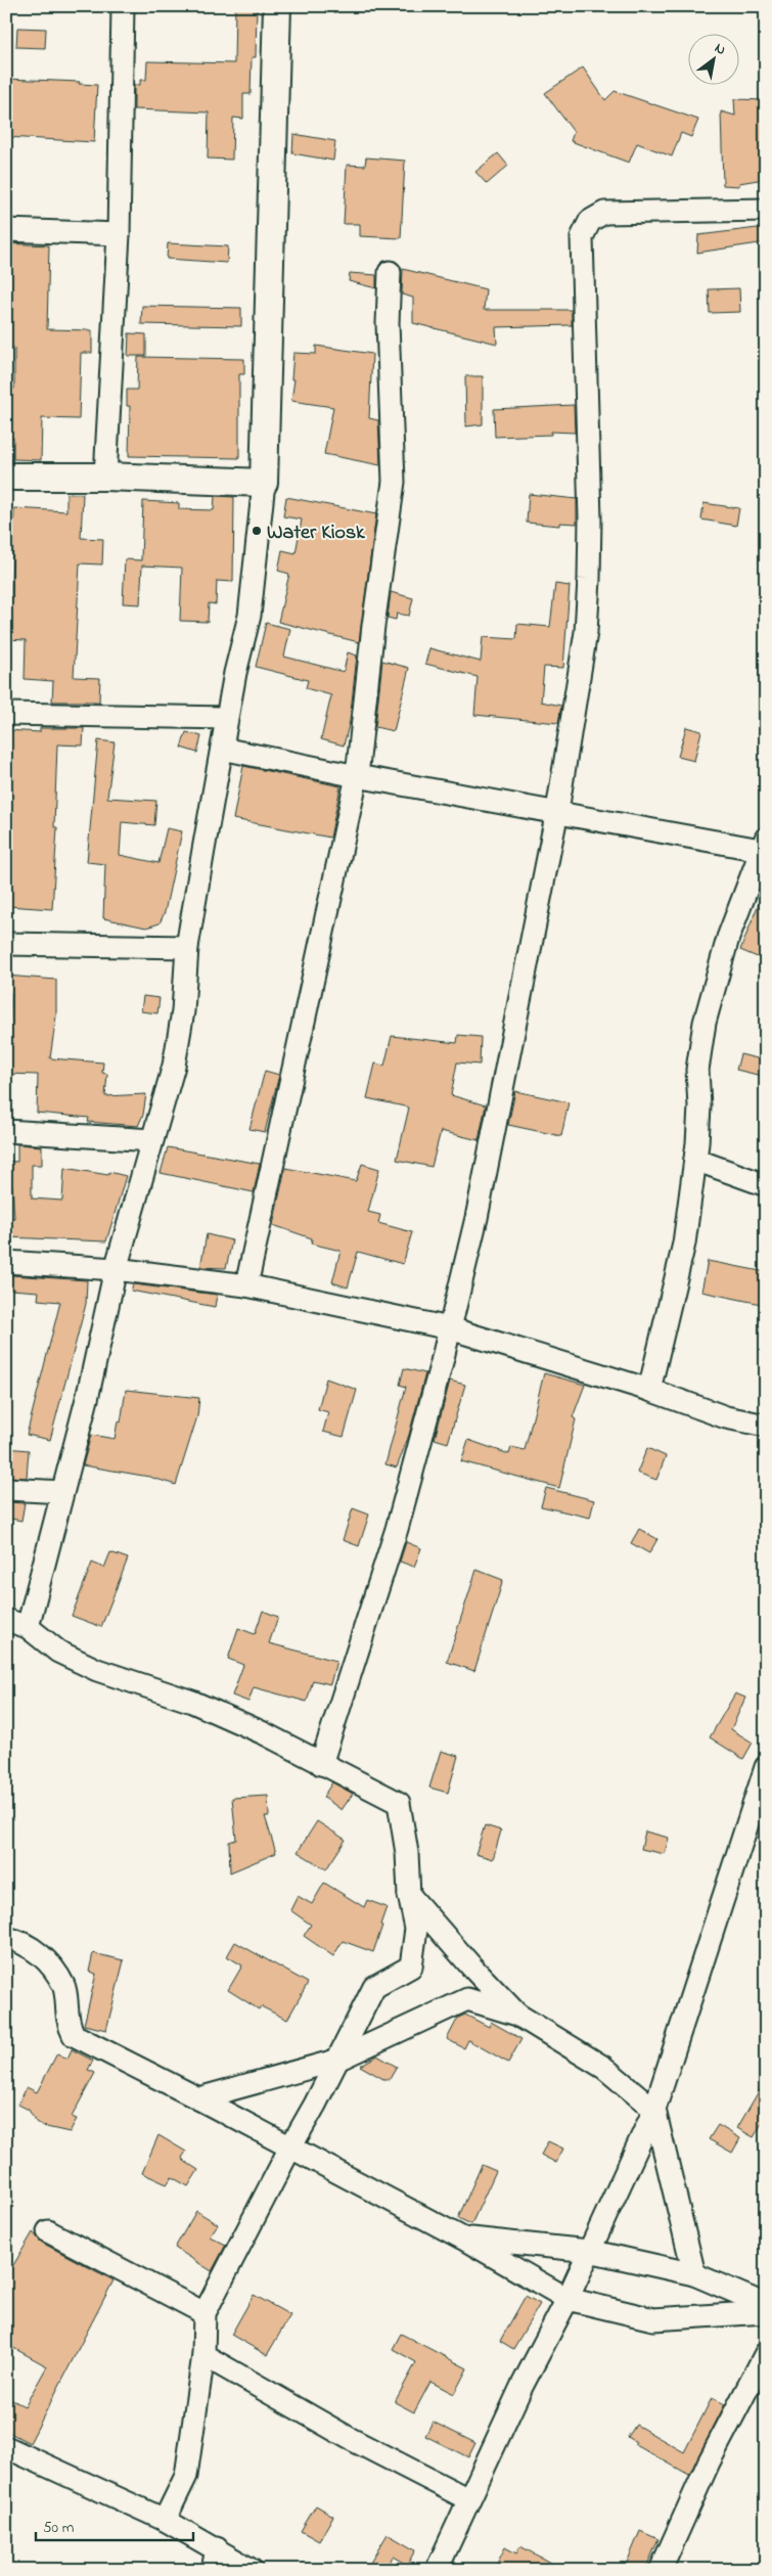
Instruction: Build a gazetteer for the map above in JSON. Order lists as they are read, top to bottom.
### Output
{
  "places": ["Water Kiosk"],
  "scale_bar": "50 m",
  "north": "top right"
}
